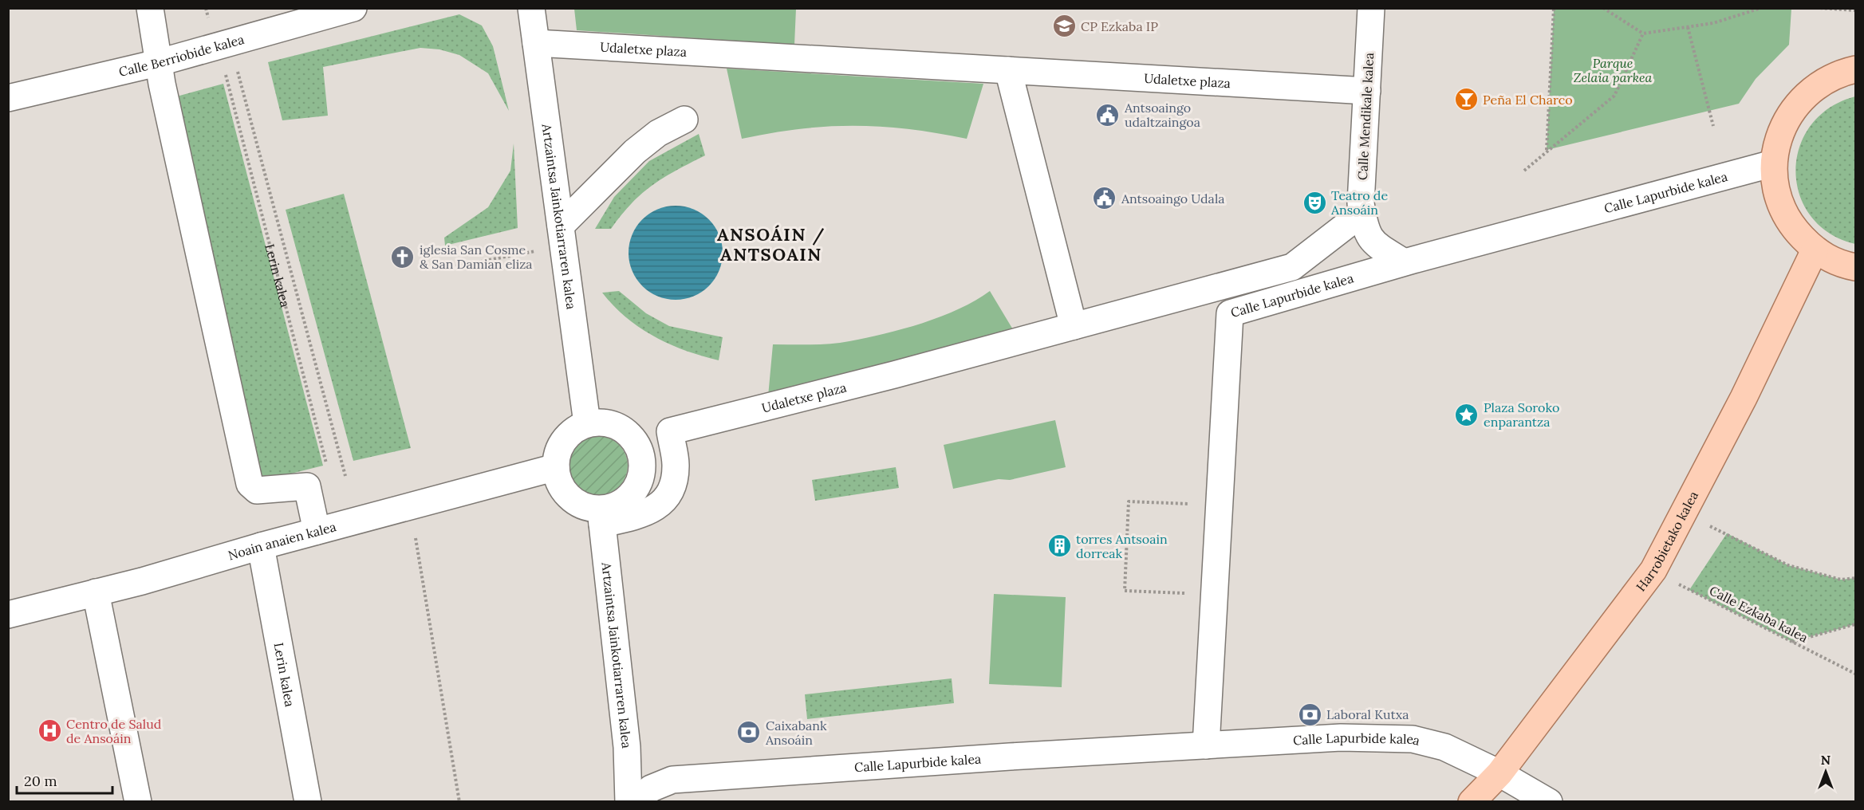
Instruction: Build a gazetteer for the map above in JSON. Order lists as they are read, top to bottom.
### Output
{
  "streets": {
    "main road": ["Harrobietako kalea"],
    "street": [
      "Udaletxe plaza",
      "Calle Berriobide kalea",
      "Calle Mendikale kalea",
      "Calle Lapurbide kalea",
      "Artzaintsa Jainkotiarraren kalea",
      "Lerin kalea",
      "Noain anaien kalea"
    ],
    "path": ["Calle Ezkaba kalea"]
  },
  "crossings": [
    ["Udaletxe plaza", "Calle Mendikale kalea"],
    ["Udaletxe plaza", "Artzaintsa Jainkotiarraren kalea"],
    ["Udaletxe plaza", "Noain anaien kalea"],
    ["Calle Berriobide kalea", "Lerin kalea"],
    ["Calle Mendikale kalea", "Calle Lapurbide kalea"],
    ["Calle Lapurbide kalea", "Harrobietako kalea"],
    ["Artzaintsa Jainkotiarraren kalea", "Noain anaien kalea"],
    ["Lerin kalea", "Noain anaien kalea"],
    ["Harrobietako kalea", "Calle Ezkaba kalea"]
  ],
  "districts": ["ANSOÁIN / ANTSOAIN"],
  "parks": ["Parque Zelaia parkea"],
  "places": {
    "school or university": ["CP Ezkaba IP"],
    "bar": ["Peña El Charco"],
    "public building": ["Antsoaingo udaltzaingoa", "Antsoaingo Udala"],
    "theatre": ["Teatro de Ansoáin"],
    "church": ["iglesia San Cosme & San Damian eliza"],
    "place": ["Plaza Soroko enparantza"],
    "building": ["torres Antsoain dorreak"],
    "bank": ["Laboral Kutxa", "Caixabank Ansoáin"],
    "hospital": ["Centro de Salud de Ansoáin"]
  },
  "scale_bar": "20 m",
  "north": "top"
}
